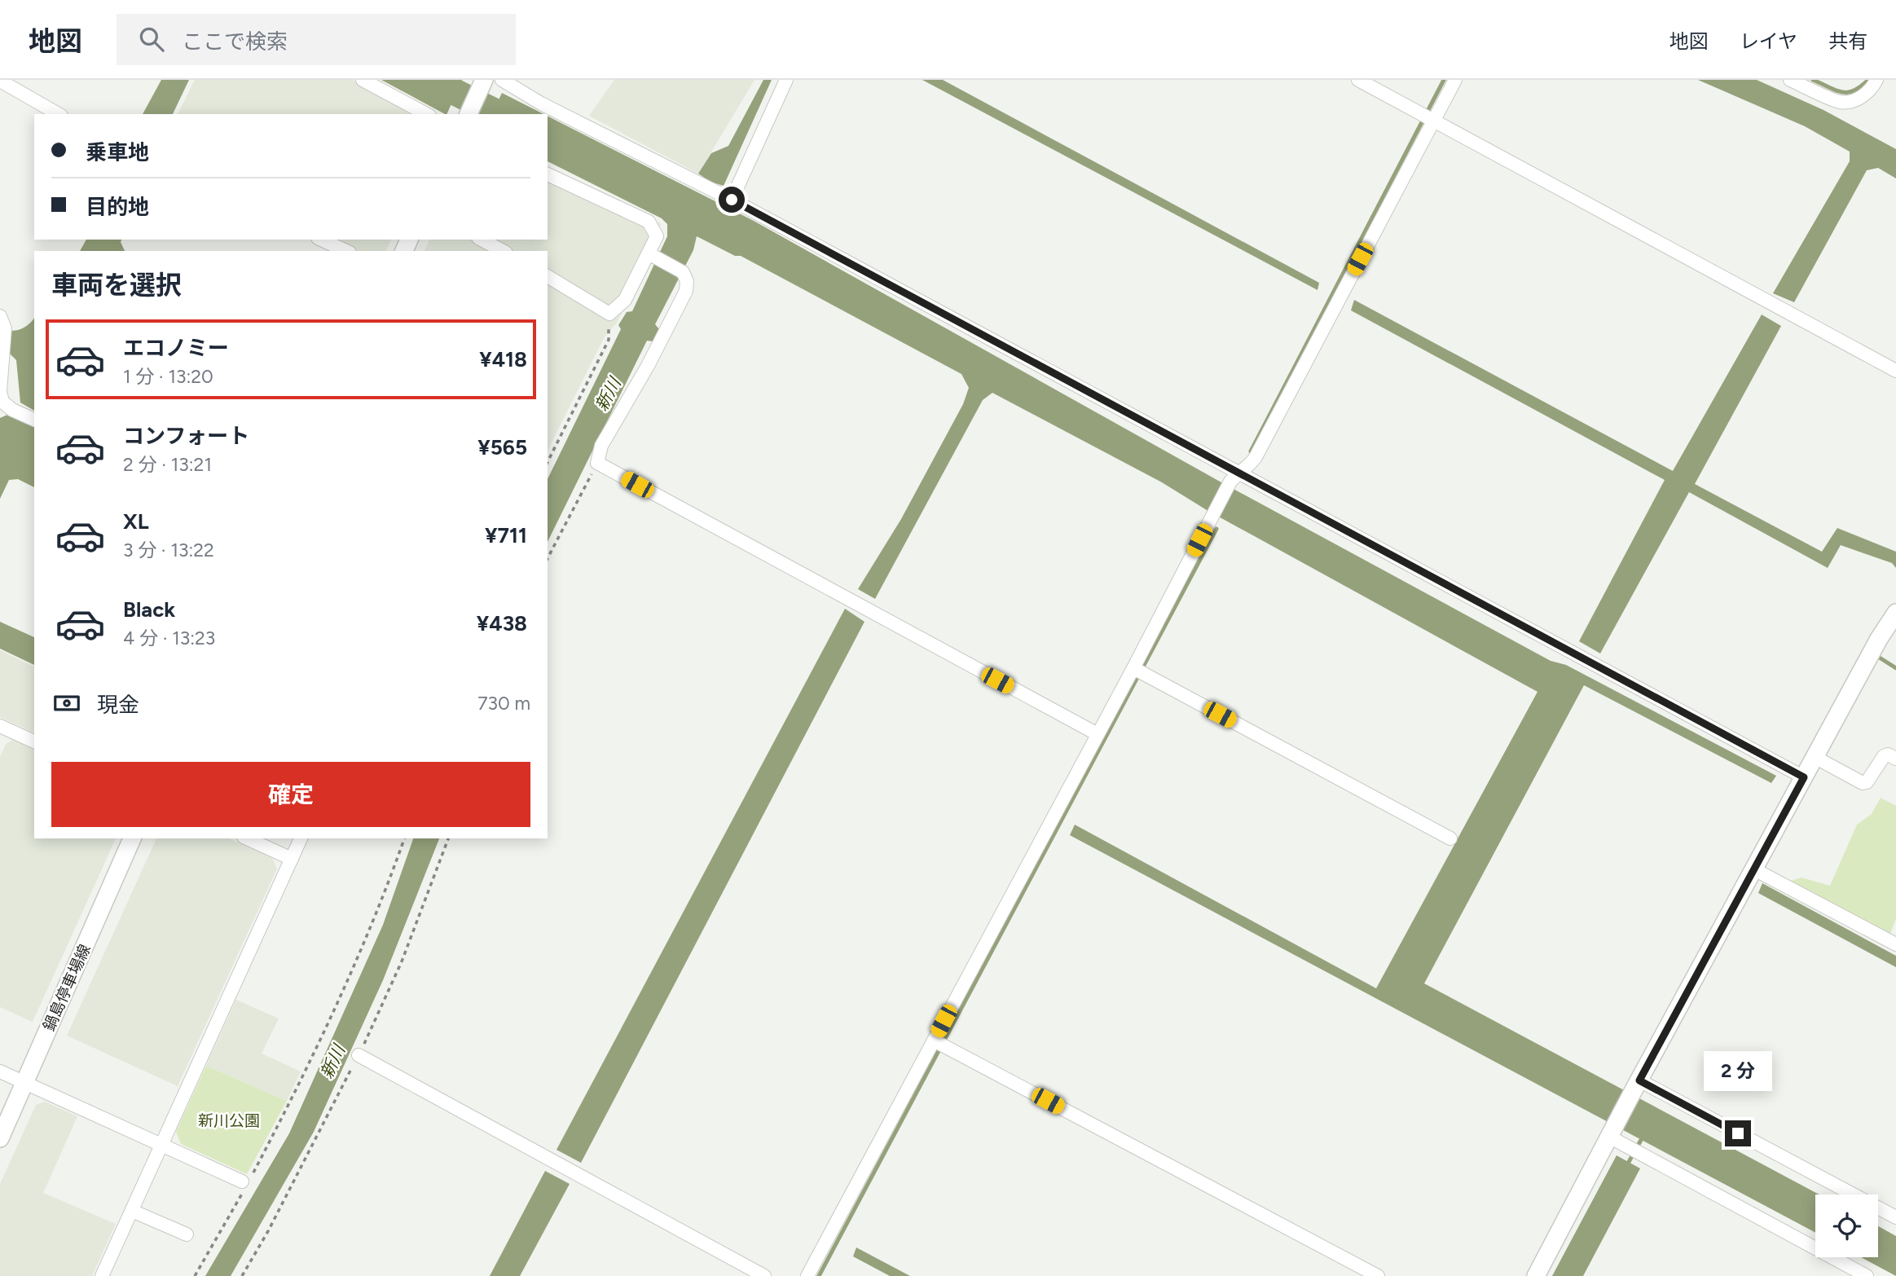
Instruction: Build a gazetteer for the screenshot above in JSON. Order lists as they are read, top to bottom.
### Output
{
  "streets": {
    "street": ["鍋島停車場線"]
  },
  "water": ["新川"],
  "parks": ["新川公園"],
  "page": {
    "header": "地図",
    "search": "ここで検索",
    "nav": ["地図", "レイヤ", "共有"],
    "banner": ["乗車地", "目的地"],
    "heading": "車両を選択",
    "list": [
      {
        "name": "エコノミー",
        "note": "1 分 · 13:20",
        "value": "¥418"
      },
      {
        "name": "コンフォート",
        "note": "2 分 · 13:21",
        "value": "¥565"
      },
      {
        "name": "XL",
        "note": "3 分 · 13:22",
        "value": "¥711"
      },
      {
        "name": "Black",
        "note": "4 分 · 13:23",
        "value": "¥438"
      }
    ],
    "pay": ["現金", "730 m"],
    "buttons": "確定",
    "bubble": "2 分"
  }
}
